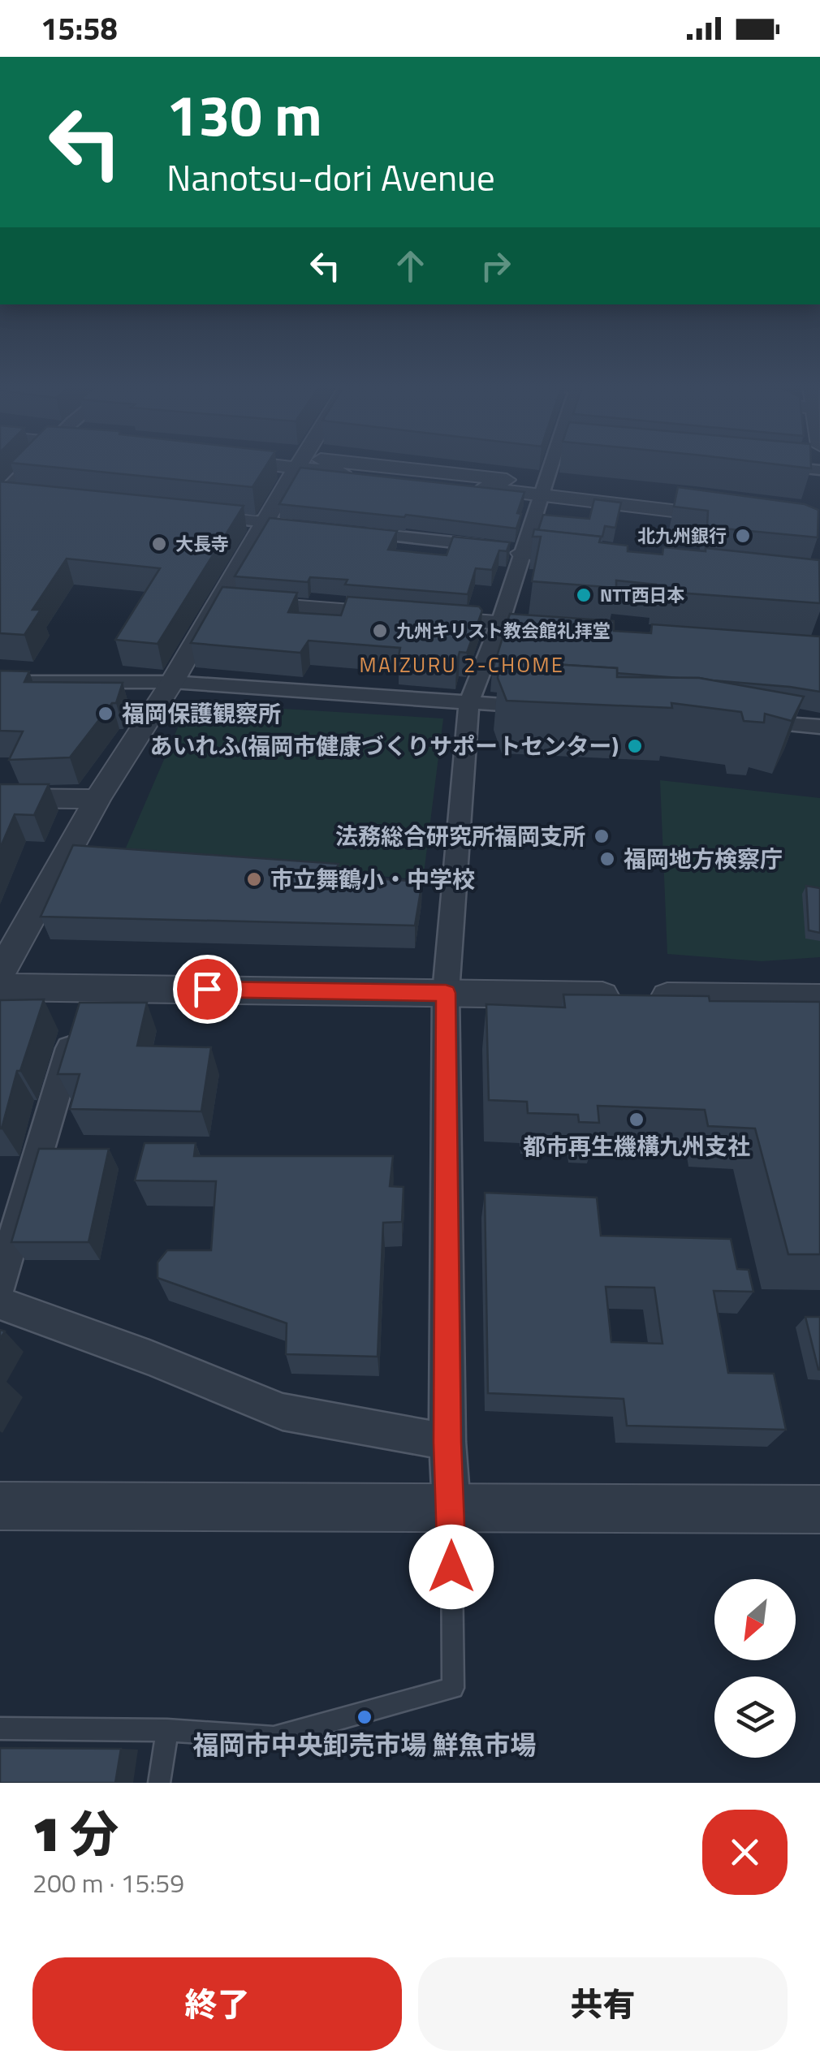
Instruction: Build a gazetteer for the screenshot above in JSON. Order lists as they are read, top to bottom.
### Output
{
  "districts": ["MAIZURU 2-CHOME"],
  "places": [
    "北九州銀行",
    "大長寺",
    "NTT西日本",
    "九州キリスト教会館礼拝堂",
    "福岡保護観察所",
    "あいれふ(福岡市健康づくりサポートセンター)",
    "法務総合研究所福岡支所",
    "福岡地方検察庁",
    "市立舞鶴小・中学校",
    "都市再生機構九州支社",
    "福岡市中央卸売市場 鮮魚市場"
  ],
  "north": "bottom left",
  "page": {
    "status": "15:58",
    "turn": ["130 m", "Nanotsu-dori Avenue"],
    "heading": ["1 分", "200 m · 15:59"],
    "buttons": ["終了", "共有"]
  }
}
